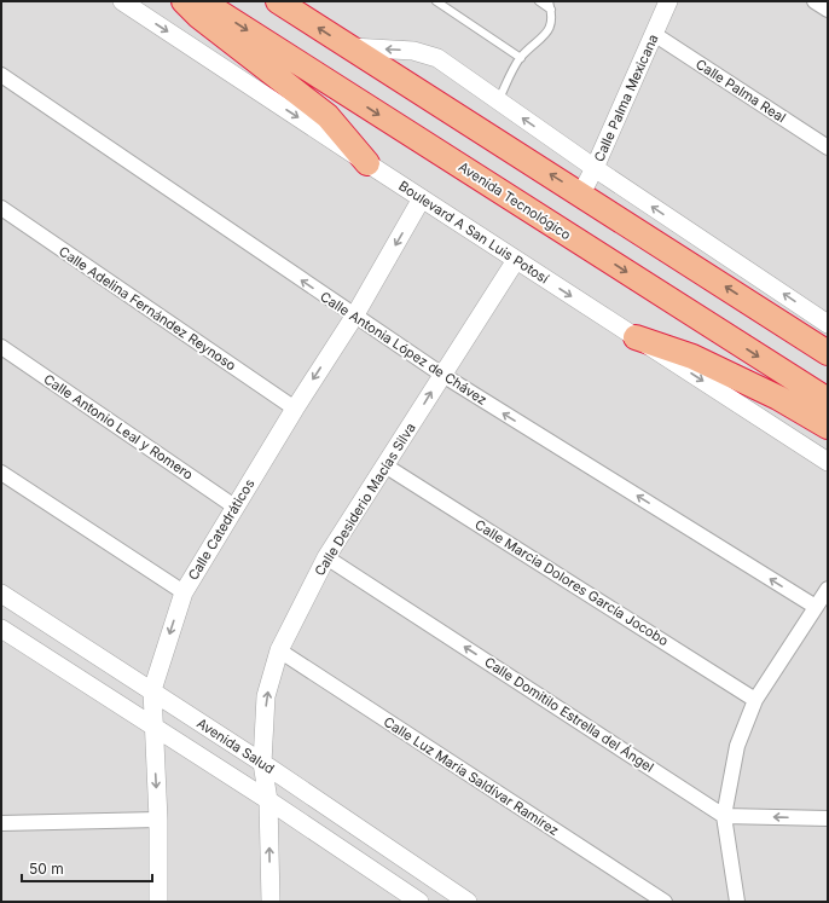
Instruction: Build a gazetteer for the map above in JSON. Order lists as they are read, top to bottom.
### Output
{
  "streets": {
    "highway": ["Avenida Tecnológico"],
    "street": [
      "Calle Palma Real",
      "Calle Palma Mexicana",
      "Boulevard A San Luis Potosí",
      "Calle Adelina Fernández Reynoso",
      "Calle Antonia López de Chávez",
      "Calle Antonio Leal y Romero",
      "Calle Desiderio Macías Silva",
      "Calle Catedráticos",
      "Calle Marcia Dolores García Jocobo",
      "Calle Domitilo Estrella del Ángel",
      "Avenida Salud",
      "Calle Luz María Saldívar Ramírez"
    ]
  },
  "crossings": [
    ["Calle Palma Real", "Calle Palma Mexicana"],
    ["Boulevard A San Luis Potosí", "Calle Desiderio Macías Silva"],
    ["Boulevard A San Luis Potosí", "Calle Catedráticos"],
    ["Calle Adelina Fernández Reynoso", "Calle Catedráticos"],
    ["Calle Antonia López de Chávez", "Calle Desiderio Macías Silva"],
    ["Calle Antonia López de Chávez", "Calle Catedráticos"],
    ["Calle Antonio Leal y Romero", "Calle Catedráticos"],
    ["Calle Desiderio Macías Silva", "Calle Marcia Dolores García Jocobo"],
    ["Calle Desiderio Macías Silva", "Calle Domitilo Estrella del Ángel"],
    ["Calle Desiderio Macías Silva", "Avenida Salud"],
    ["Calle Desiderio Macías Silva", "Calle Luz María Saldívar Ramírez"],
    ["Calle Catedráticos", "Avenida Salud"]
  ],
  "one_way": [
    "Calle Antonia López de Chávez",
    "Calle Desiderio Macías Silva",
    "Calle Catedráticos",
    "Calle Domitilo Estrella del Ángel"
  ],
  "scale_bar": "50 m"
}
